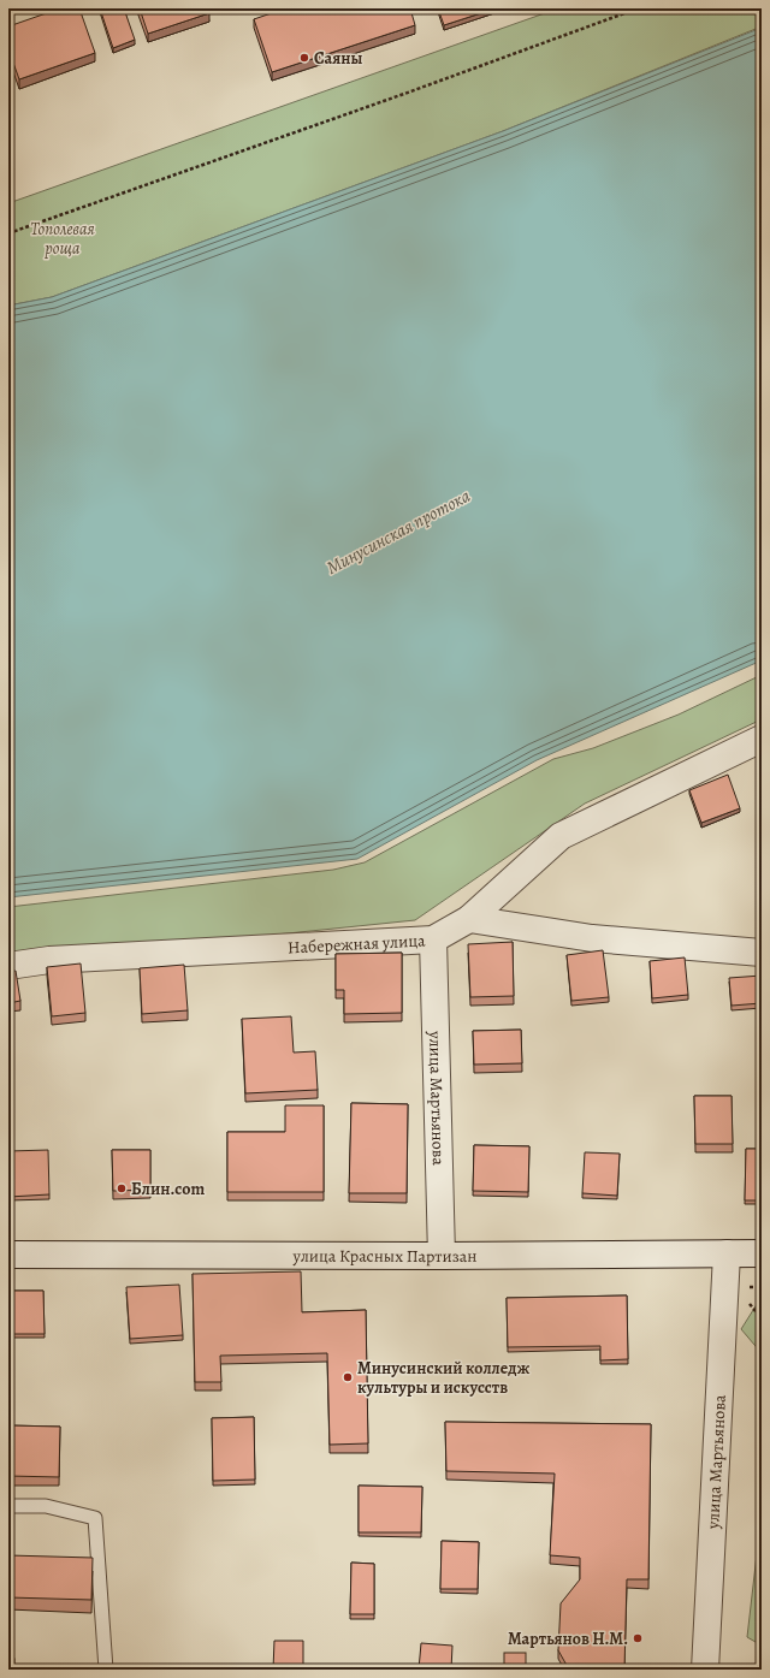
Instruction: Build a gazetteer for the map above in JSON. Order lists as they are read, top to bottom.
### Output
{
  "streets": {
    "street": ["Набережная улица", "улица Мартьянова", "улица Красных Партизан"]
  },
  "crossings": [
    ["Набережная улица", "улица Мартьянова"],
    ["улица Мартьянова", "улица Красных Партизан"]
  ],
  "water": ["Минусинская протока"],
  "parks": ["Тополевая роща"],
  "places": [
    "Саяны",
    "Блин.com",
    "Минусинский колледж культуры и искусств",
    "Мартьянов Н.М."
  ]
}
